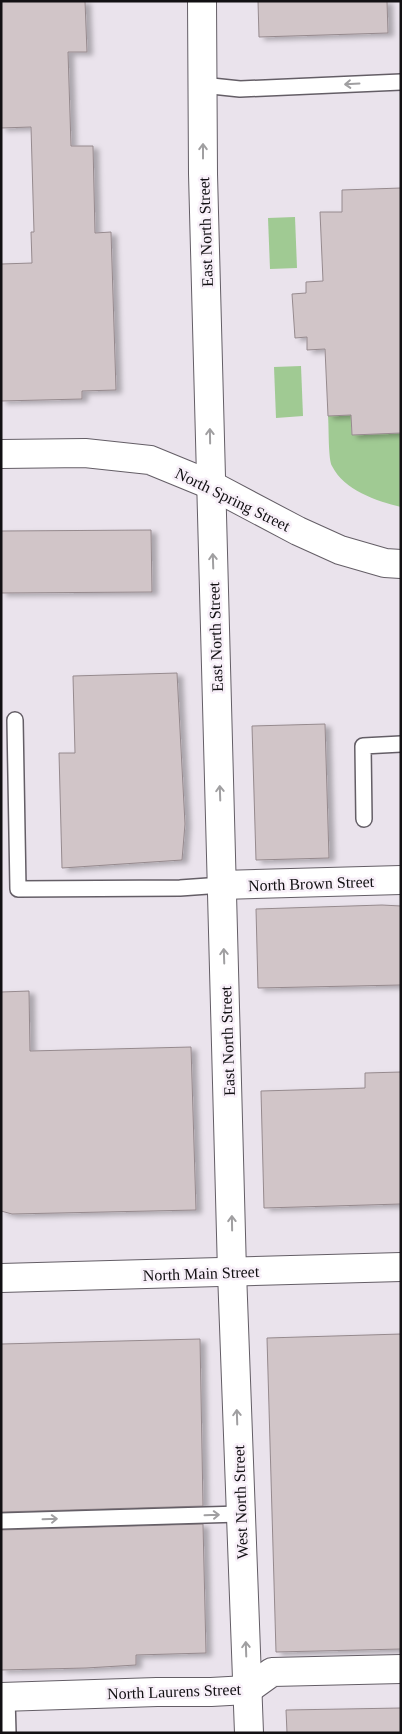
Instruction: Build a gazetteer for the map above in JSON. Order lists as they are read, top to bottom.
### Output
{
  "streets": {
    "main road": [
      "East North Street",
      "North Spring Street",
      "North Brown Street",
      "North Main Street",
      "West North Street",
      "North Laurens Street"
    ]
  },
  "crossings": [
    ["East North Street", "North Spring Street"],
    ["East North Street", "North Brown Street"],
    ["East North Street", "North Main Street"],
    ["East North Street", "West North Street"],
    ["North Main Street", "West North Street"],
    ["West North Street", "North Laurens Street"]
  ],
  "one_way": ["East North Street", "West North Street"]
}
